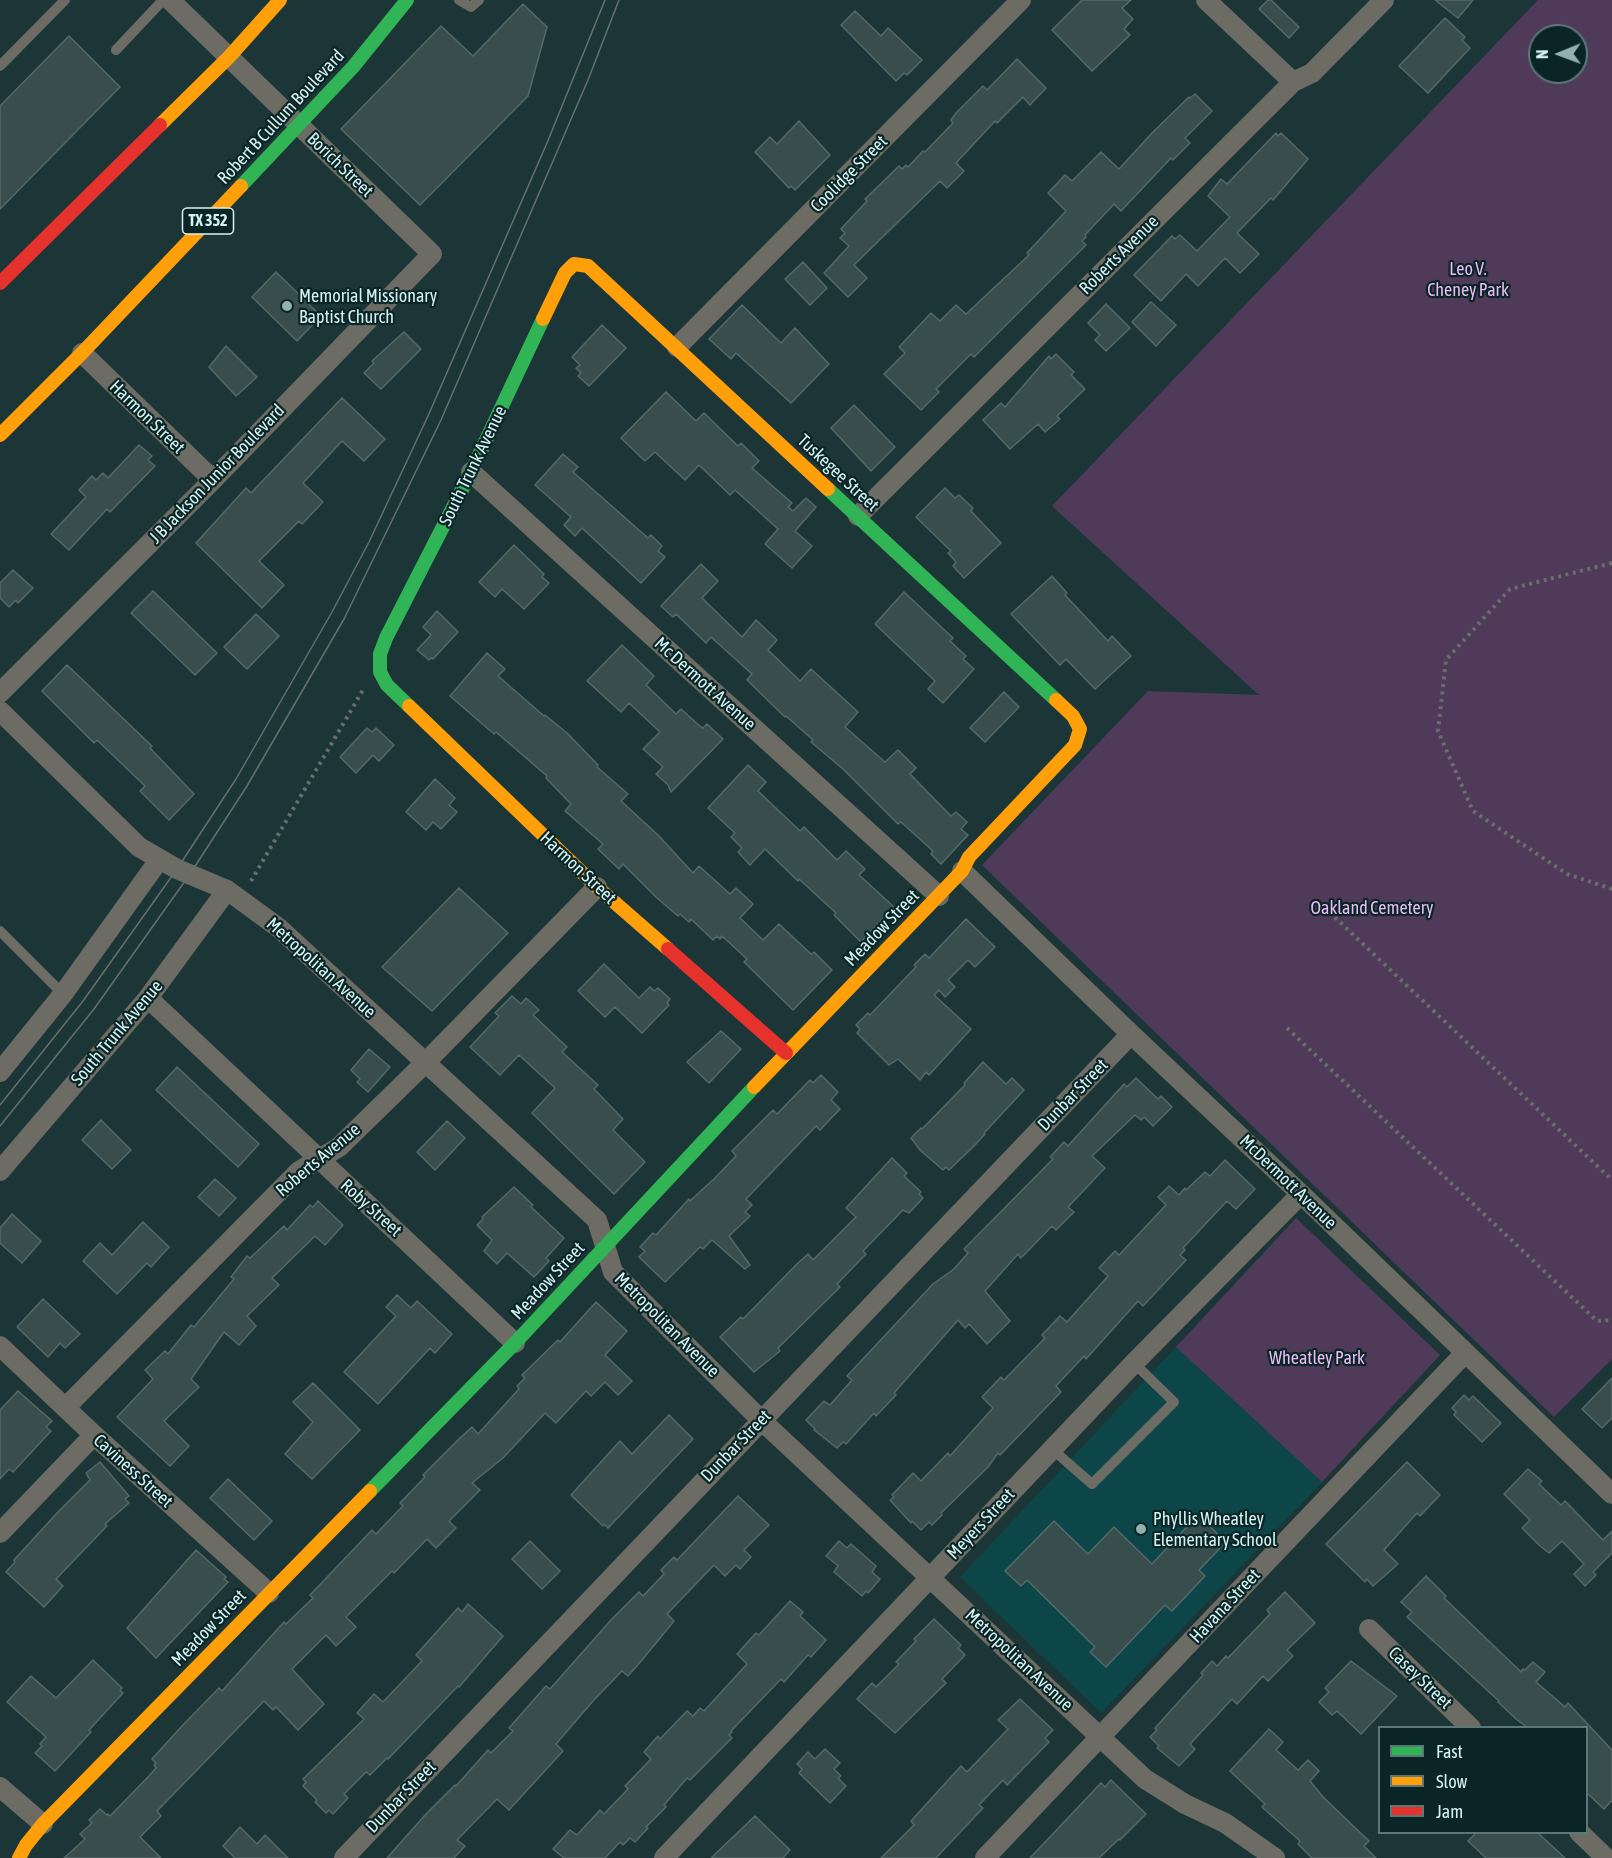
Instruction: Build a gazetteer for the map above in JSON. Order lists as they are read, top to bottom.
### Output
{
  "streets": {
    "street": [
      "Robert B Cullum Boulevard",
      "Borich Street",
      "Coolidge Street",
      "TX 352",
      "Roberts Avenue",
      "Harmon Street",
      "South Trunk Avenue",
      "Tuskegee Street",
      "J B Jackson Junior Boulevard",
      "Mc Dermott Avenue",
      "Meadow Street",
      "Metropolitan Avenue",
      "Dunbar Street",
      "McDermott Avenue",
      "Roby Street",
      "Caviness Street",
      "Meyers Street",
      "Havana Street",
      "Casey Street"
    ]
  },
  "crossings": [
    ["Robert B Cullum Boulevard", "Borich Street"],
    ["Robert B Cullum Boulevard", "Harmon Street"],
    ["Borich Street", "J B Jackson Junior Boulevard"],
    ["Coolidge Street", "Tuskegee Street"],
    ["Roberts Avenue", "Harmon Street"],
    ["Roberts Avenue", "Tuskegee Street"],
    ["Roberts Avenue", "Metropolitan Avenue"],
    ["Roberts Avenue", "Roby Street"],
    ["Roberts Avenue", "Caviness Street"],
    ["Harmon Street", "South Trunk Avenue"],
    ["Harmon Street", "J B Jackson Junior Boulevard"],
    ["Harmon Street", "Meadow Street"],
    ["South Trunk Avenue", "Tuskegee Street"],
    ["South Trunk Avenue", "Mc Dermott Avenue"],
    ["South Trunk Avenue", "Metropolitan Avenue"],
    ["South Trunk Avenue", "Roby Street"],
    ["Tuskegee Street", "Meadow Street"],
    ["Mc Dermott Avenue", "Meadow Street"],
    ["Meadow Street", "Metropolitan Avenue"],
    ["Meadow Street", "McDermott Avenue"],
    ["Meadow Street", "Roby Street"],
    ["Meadow Street", "Caviness Street"],
    ["Metropolitan Avenue", "Dunbar Street"],
    ["Metropolitan Avenue", "Meyers Street"],
    ["Metropolitan Avenue", "Havana Street"],
    ["Dunbar Street", "McDermott Avenue"],
    ["McDermott Avenue", "Meyers Street"],
    ["McDermott Avenue", "Havana Street"]
  ],
  "parks": ["Leo V. Cheney Park", "Oakland Cemetery", "Wheatley Park"],
  "places": ["Memorial Missionary Baptist Church", "Phyllis Wheatley Elementary School"],
  "legend": ["Fast", "Slow", "Jam"],
  "north": "left"
}
